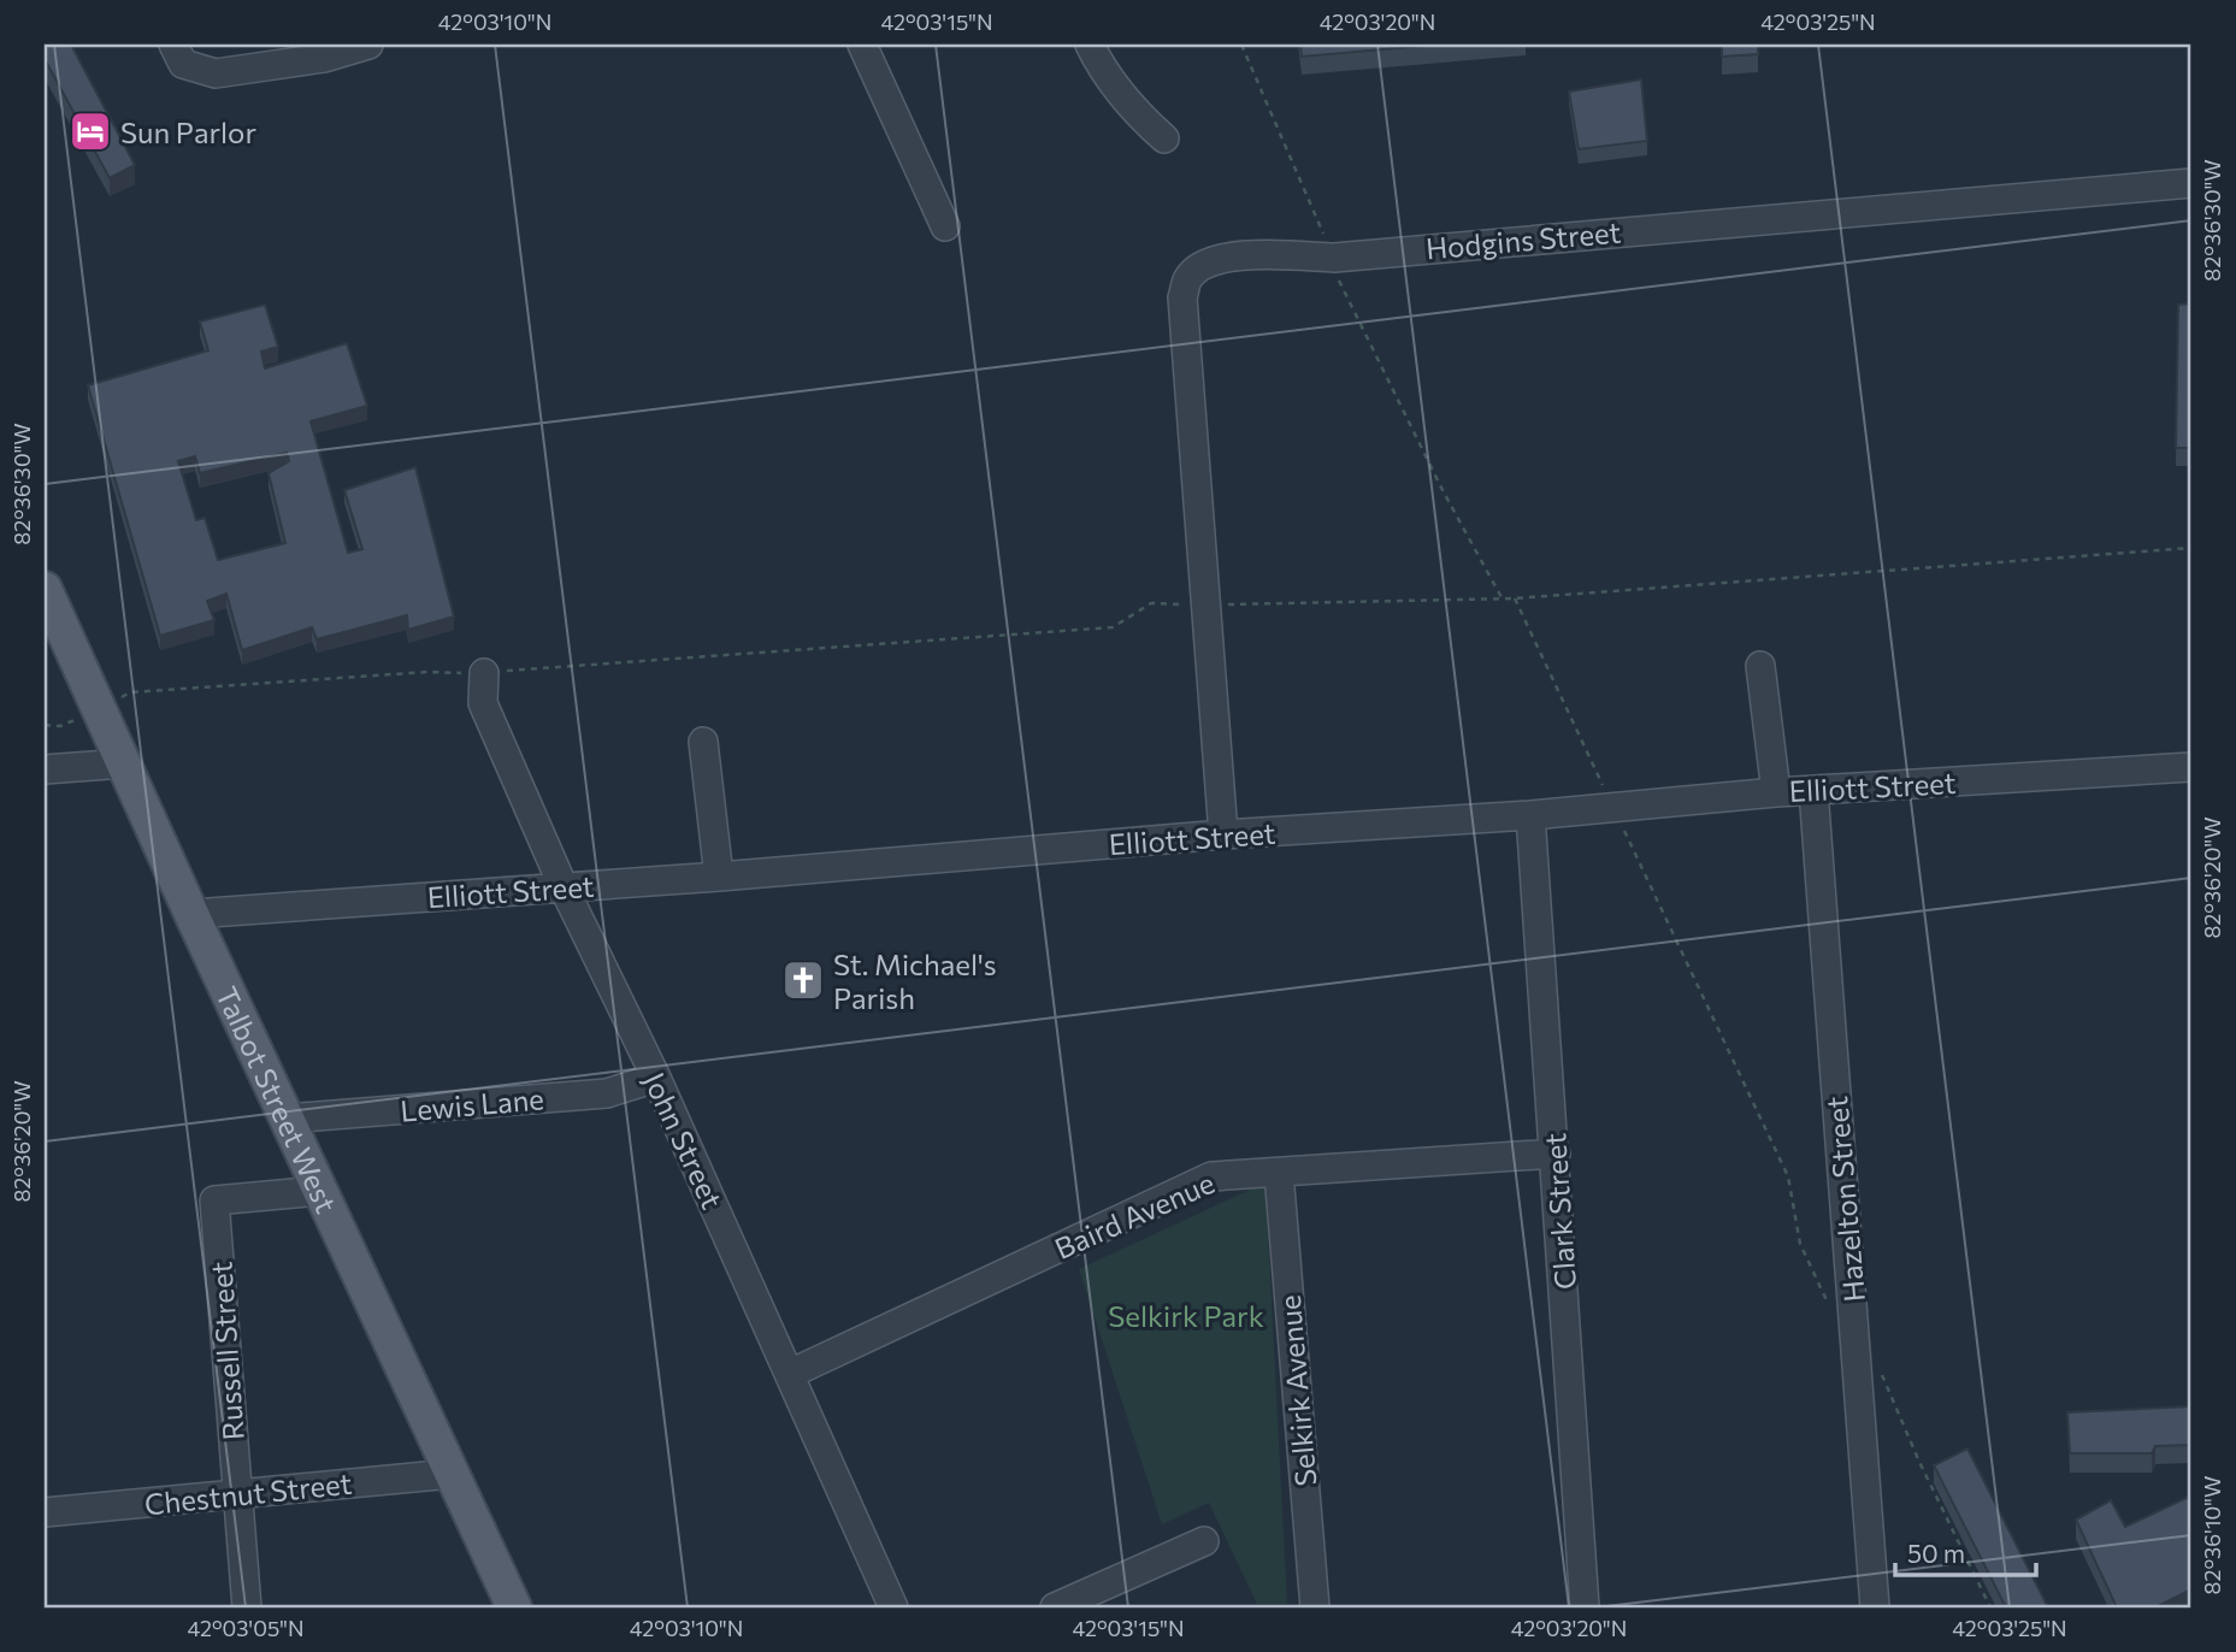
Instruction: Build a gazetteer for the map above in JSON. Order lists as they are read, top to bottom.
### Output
{
  "streets": {
    "main road": ["Talbot Street West"],
    "street": [
      "Hodgins Street",
      "Elliott Street",
      "Lewis Lane",
      "John Street",
      "Hazelton Street",
      "Clark Street",
      "Baird Avenue",
      "Russell Street",
      "Selkirk Avenue",
      "Chestnut Street"
    ]
  },
  "crossings": [
    ["Hodgins Street", "Elliott Street"],
    ["Elliott Street", "Talbot Street West"],
    ["Elliott Street", "John Street"],
    ["Elliott Street", "Hazelton Street"],
    ["Elliott Street", "Clark Street"],
    ["Talbot Street West", "Lewis Lane"],
    ["Talbot Street West", "Russell Street"],
    ["Talbot Street West", "Chestnut Street"],
    ["Lewis Lane", "John Street"],
    ["John Street", "Baird Avenue"],
    ["Clark Street", "Baird Avenue"],
    ["Baird Avenue", "Selkirk Avenue"],
    ["Russell Street", "Chestnut Street"]
  ],
  "parks": ["Selkirk Park"],
  "places": {
    "hotel": ["Sun Parlor"],
    "church": ["St. Michael's Parish"]
  },
  "scale_bar": "50 m",
  "coordinates": [
    "42°03'10\"N",
    "42°03'15\"N",
    "42°03'20\"N",
    "42°03'25\"N",
    "82°36'30\"W",
    "82°36'20\"W",
    "82°36'10\"W",
    "42°03'05\"N"
  ]
}
